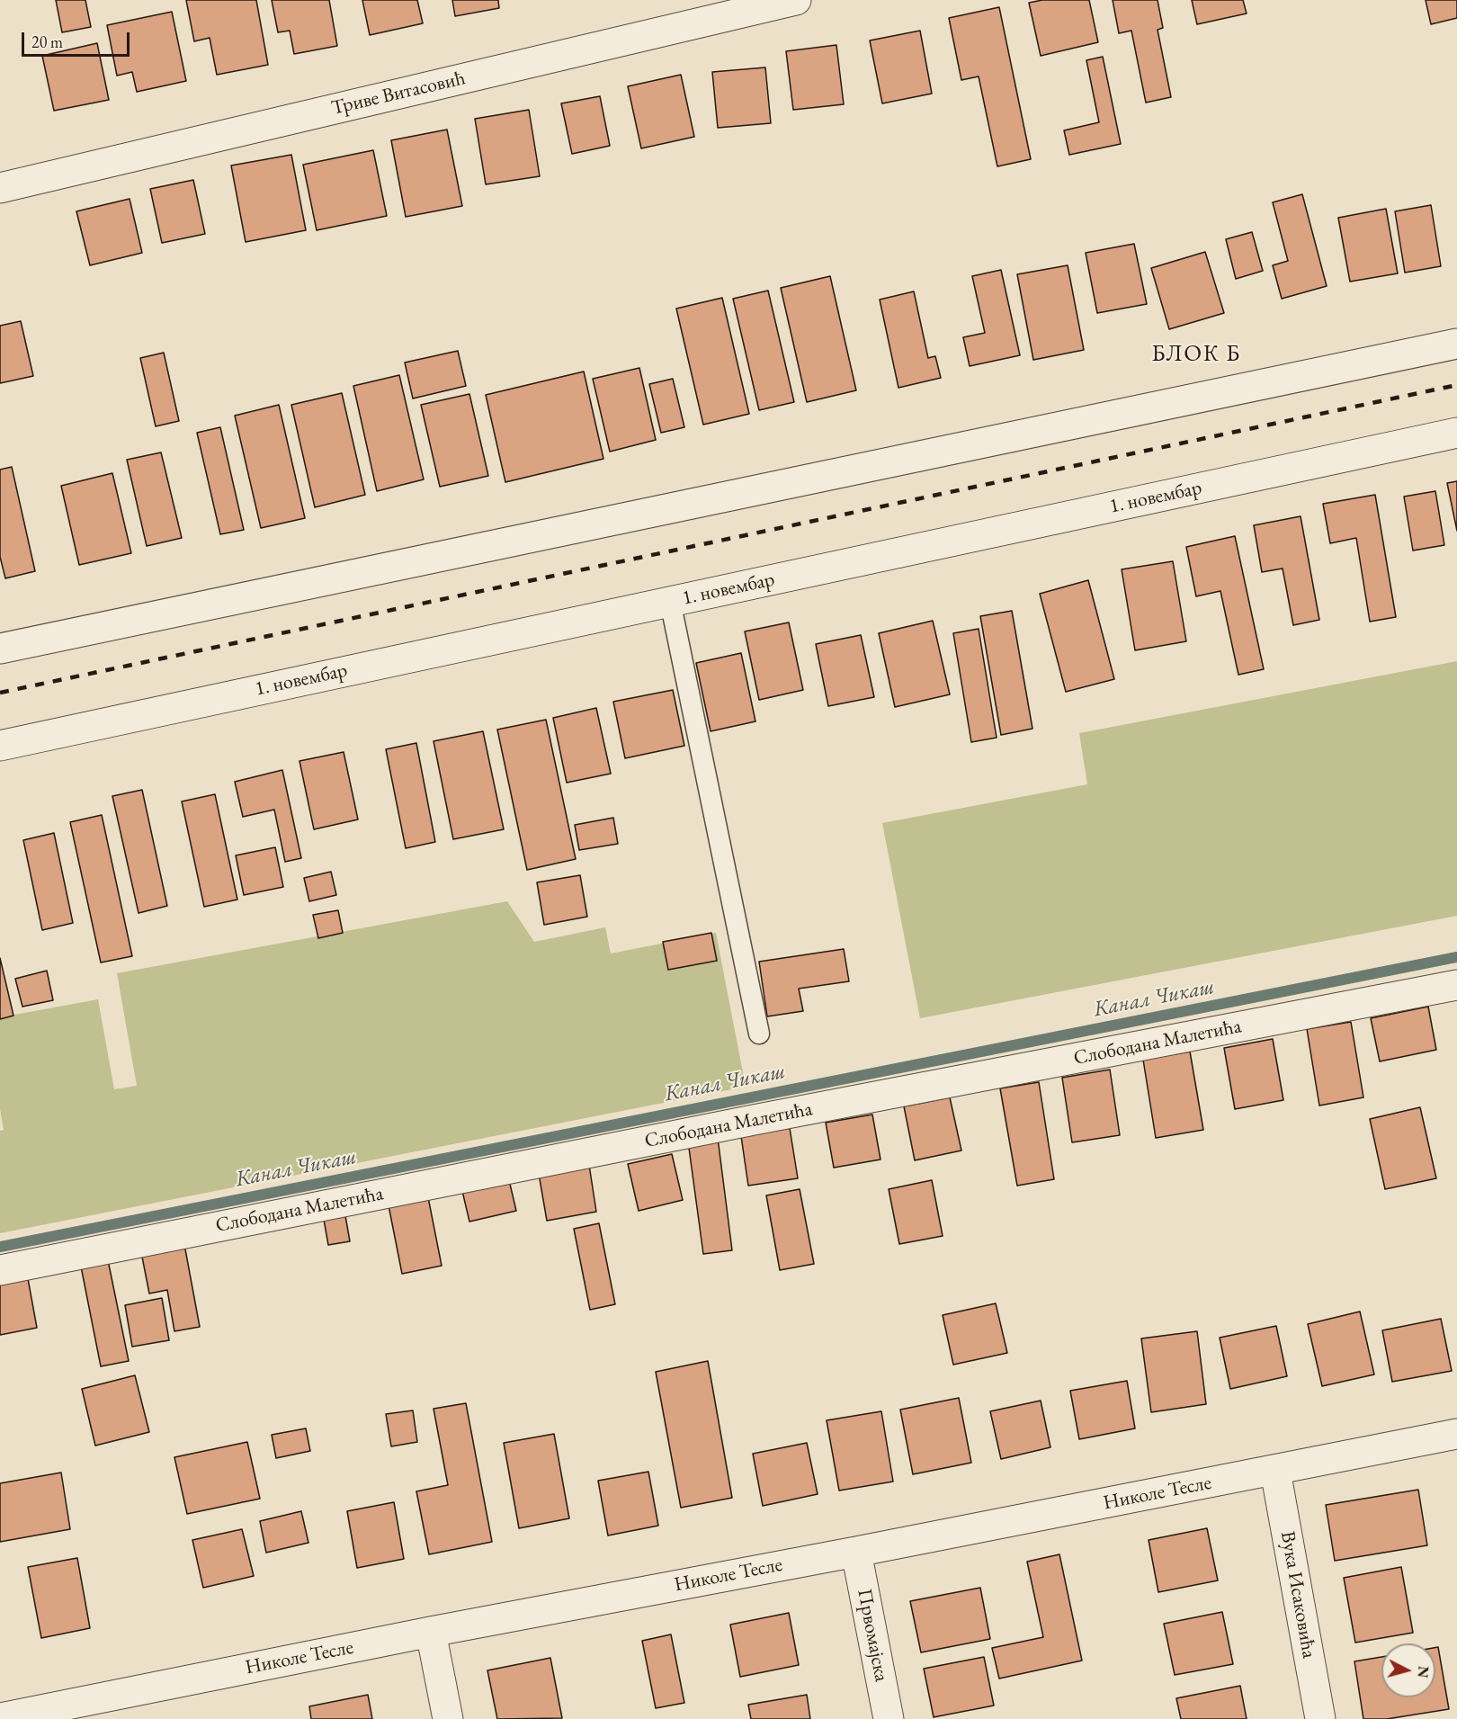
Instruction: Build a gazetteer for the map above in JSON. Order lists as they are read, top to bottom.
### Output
{
  "streets": {
    "street": [
      "Триве Витасовић",
      "1. новембар",
      "Слободана Малетића",
      "Николе Тесле",
      "Вука Исаковића",
      "Првомајска"
    ]
  },
  "crossings": [
    ["Николе Тесле", "Вука Исаковића"],
    ["Николе Тесле", "Првомајска"]
  ],
  "districts": ["БЛОК Б"],
  "water": ["Канал Чикаш"],
  "scale_bar": "20 m",
  "north": "right"
}
